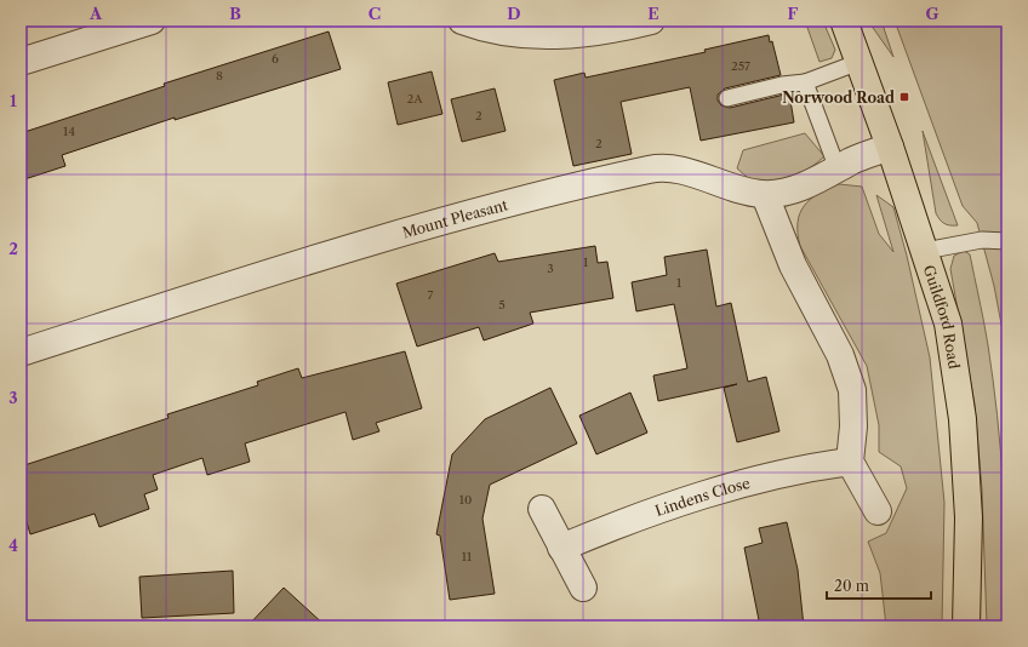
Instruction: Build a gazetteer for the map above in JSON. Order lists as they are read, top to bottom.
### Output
{
  "streets": {
    "main road": ["Guildford Road"],
    "street": ["Mount Pleasant", "Lindens Close"]
  },
  "crossings": [
    ["Mount Pleasant", "Guildford Road"]
  ],
  "places": {
    "transit": ["Norwood Road"]
  },
  "house_numbers": [
    "6",
    "257",
    "8",
    "2A",
    "2",
    "14",
    "2",
    "1",
    "3",
    "1",
    "7",
    "5",
    "10",
    "11"
  ],
  "scale_bar": "20 m",
  "grid": {
    "columns": [
      "A",
      "B",
      "C",
      "D",
      "E",
      "F",
      "G"
    ],
    "rows": [
      "1",
      "2",
      "3",
      "4"
    ]
  }
}
